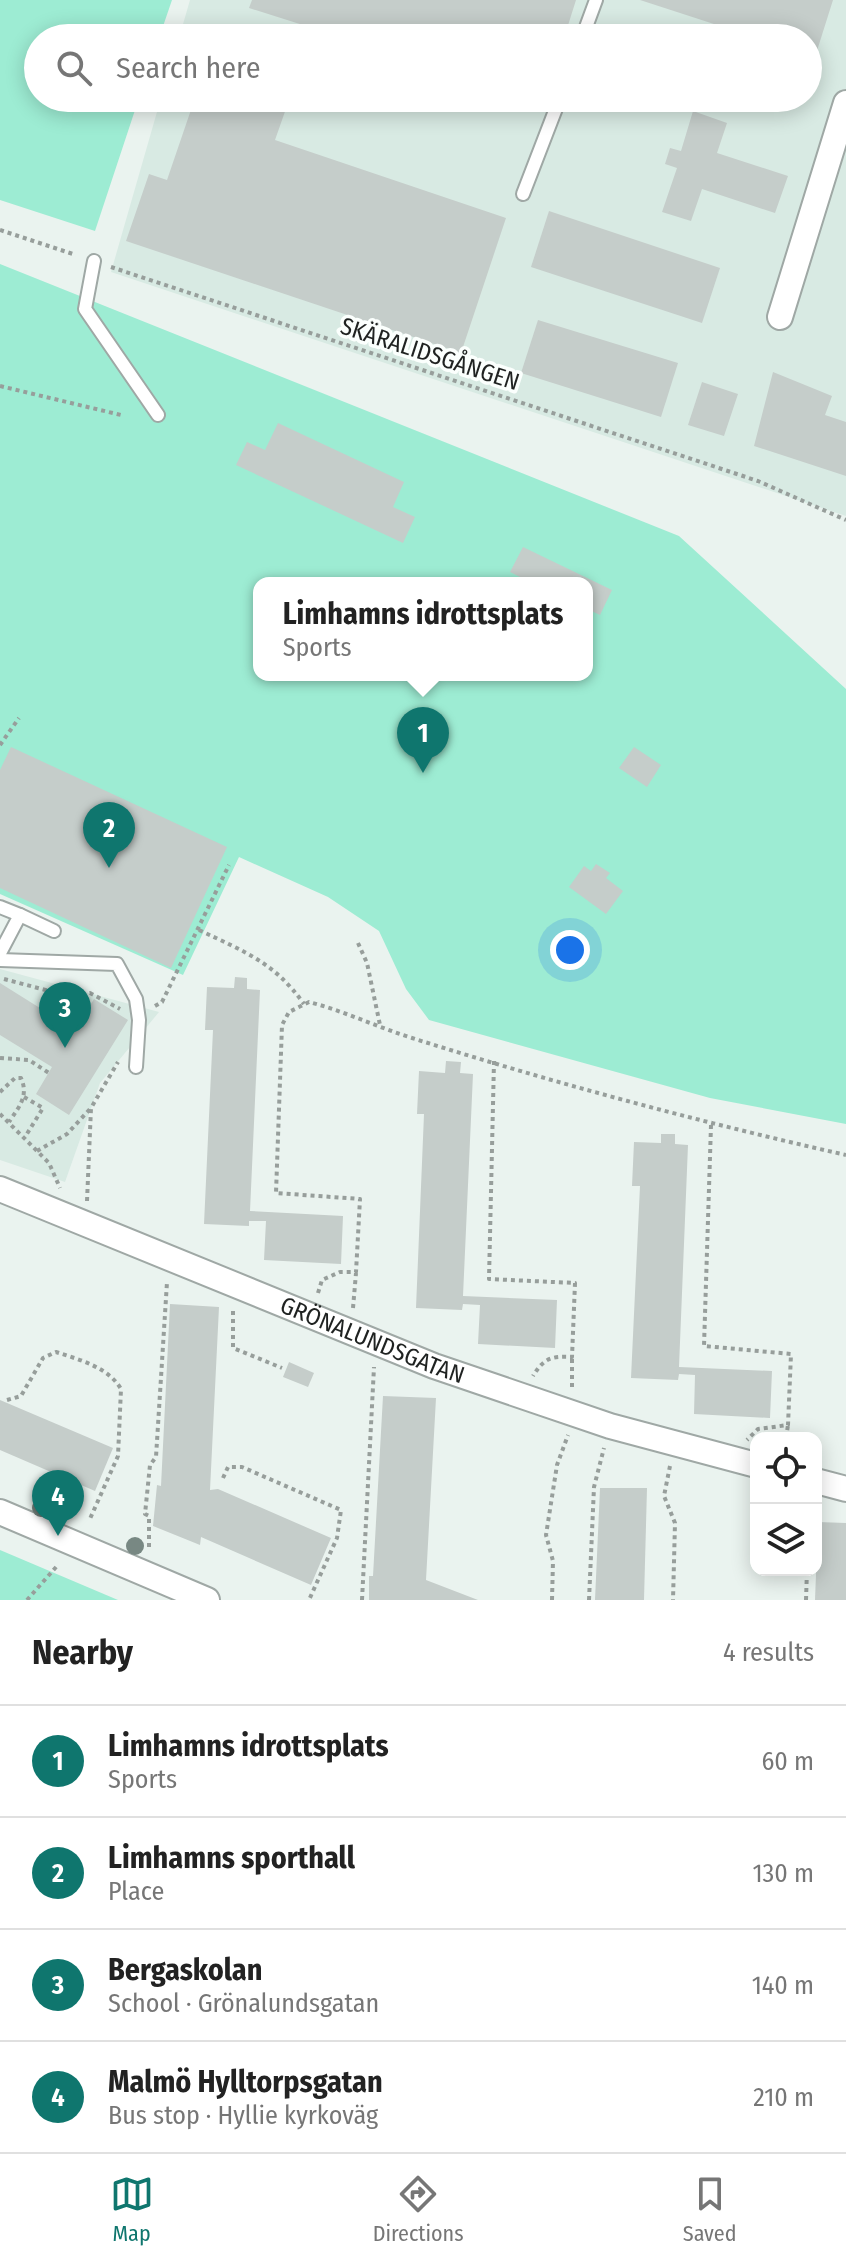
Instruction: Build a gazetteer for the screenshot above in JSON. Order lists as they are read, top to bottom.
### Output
{
  "streets": {
    "street": ["GRÖNALUNDSGATAN"],
    "path": ["SKÄRALIDSGÅNGEN"]
  },
  "page": {
    "search": "Search here",
    "popup": ["Limhamns idrottsplats", "Sports"],
    "pins": [
      "1",
      "2",
      "3",
      "4"
    ],
    "heading": ["Nearby", "4 results"],
    "list": [
      {
        "mark": "1",
        "name": "Limhamns idrottsplats",
        "note": "Sports",
        "value": "60 m"
      },
      {
        "mark": "2",
        "name": "Limhamns sporthall",
        "note": "Place",
        "value": "130 m"
      },
      {
        "mark": "3",
        "name": "Bergaskolan",
        "note": "School · Grönalundsgatan",
        "value": "140 m"
      },
      {
        "mark": "4",
        "name": "Malmö Hylltorpsgatan",
        "note": "Bus stop · Hyllie kyrkoväg",
        "value": "210 m"
      }
    ],
    "nav": ["Map", "Directions", "Saved"]
  }
}
